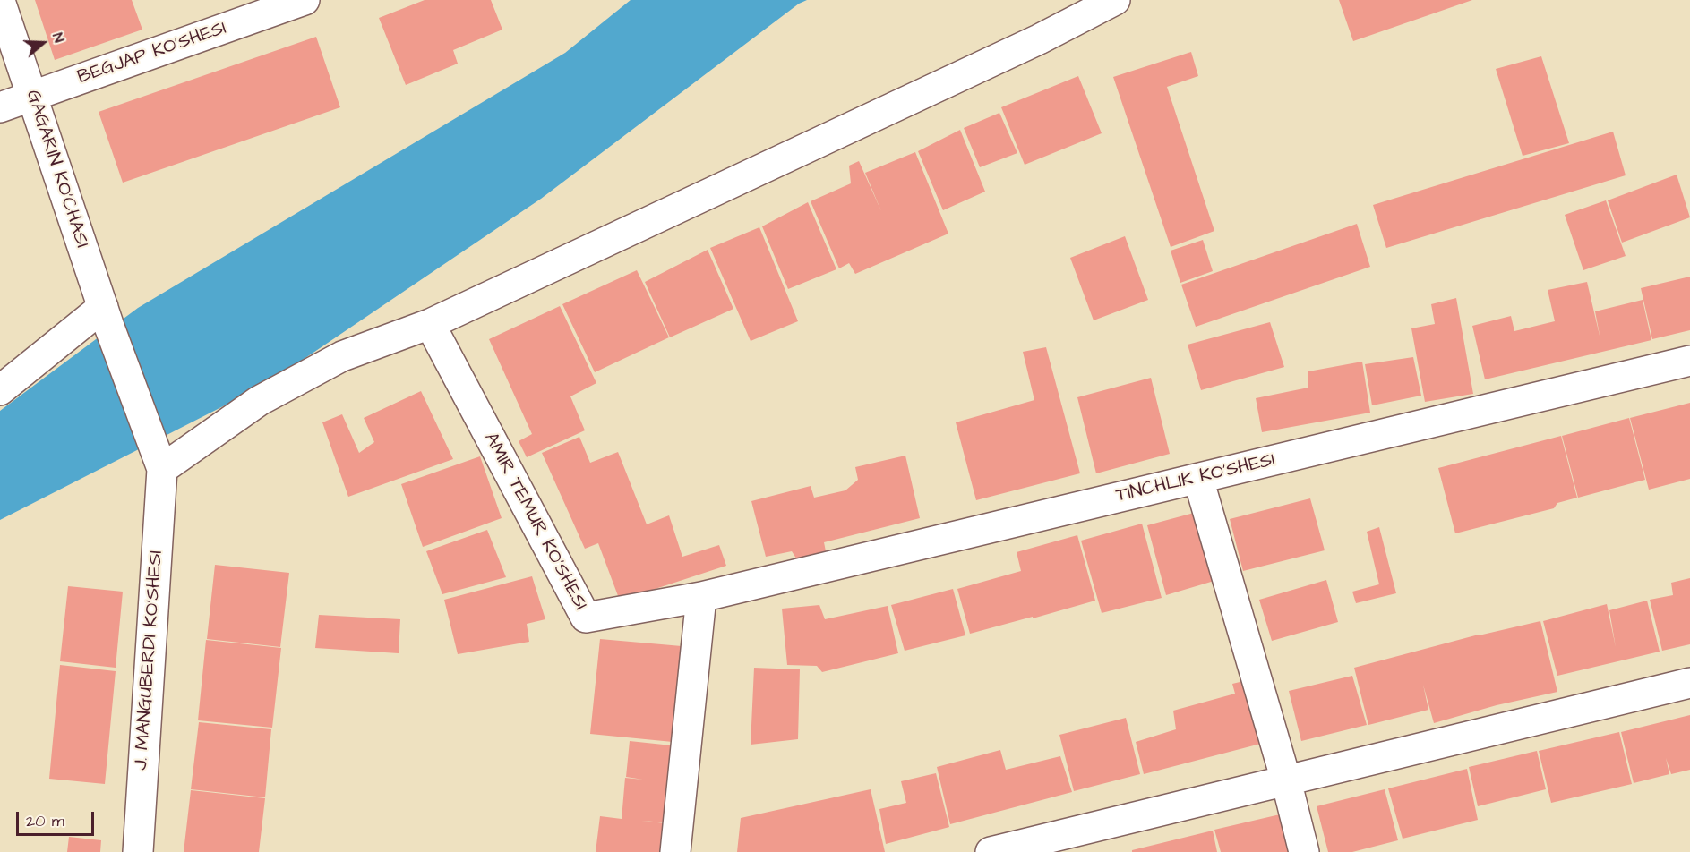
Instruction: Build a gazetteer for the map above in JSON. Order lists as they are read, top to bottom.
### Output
{
  "streets": {
    "street": [
      "BEGJAP KO'SHESI",
      "GAGARIN KO'CHASI",
      "TINCHLIK KO'SHESI",
      "AMIR TEMUR KO'SHESI",
      "J. MANGUBERDI KO'SHESI"
    ]
  },
  "crossings": [
    ["BEGJAP KO'SHESI", "GAGARIN KO'CHASI"],
    ["GAGARIN KO'CHASI", "J. MANGUBERDI KO'SHESI"],
    ["TINCHLIK KO'SHESI", "AMIR TEMUR KO'SHESI"]
  ],
  "scale_bar": "20 m",
  "north": "right"
}
